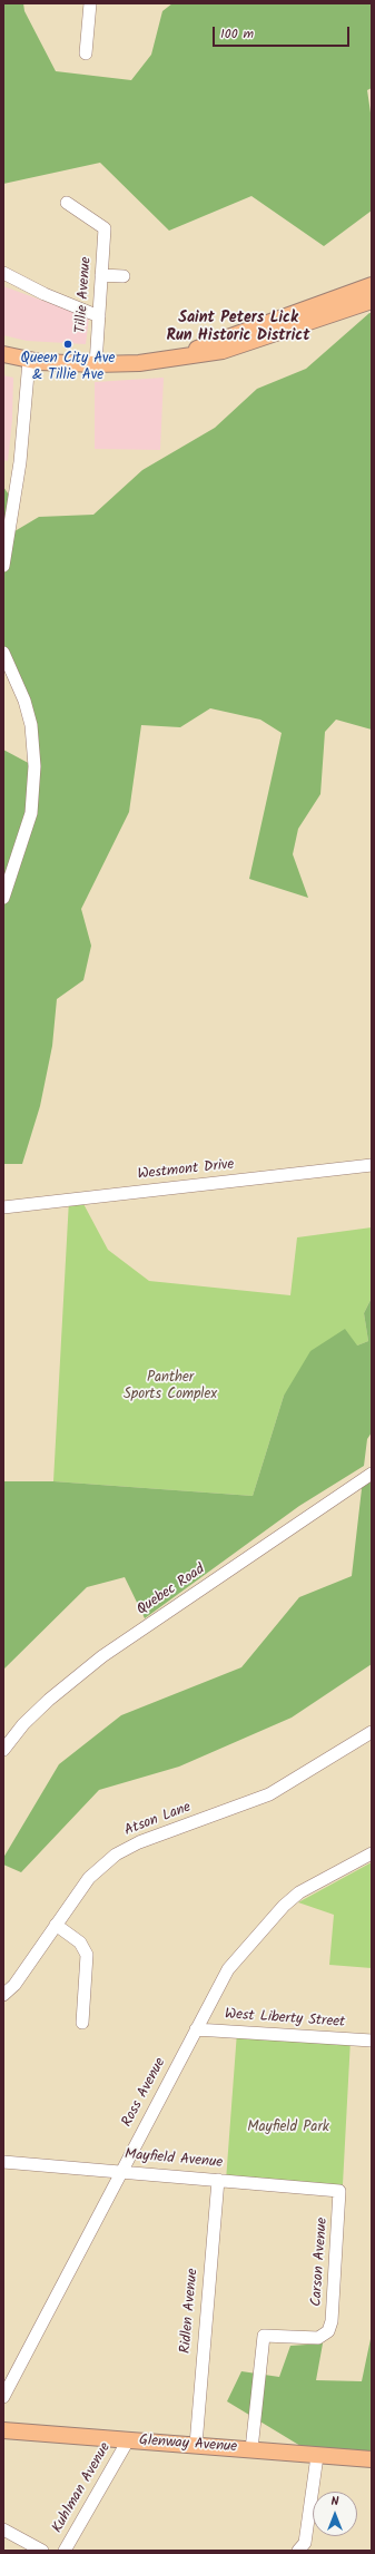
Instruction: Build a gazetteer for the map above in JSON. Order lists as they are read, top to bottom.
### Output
{
  "streets": {
    "main road": ["Glenway Avenue"],
    "street": [
      "Tillie Avenue",
      "Westmont Drive",
      "Quebec Road",
      "Atson Lane",
      "West Liberty Street",
      "Ross Avenue",
      "Mayfield Avenue",
      "Carson Avenue",
      "Ridlen Avenue",
      "Kuhlman Avenue"
    ]
  },
  "crossings": [
    ["West Liberty Street", "Ross Avenue"],
    ["Ross Avenue", "Mayfield Avenue"],
    ["Mayfield Avenue", "Carson Avenue"],
    ["Mayfield Avenue", "Ridlen Avenue"],
    ["Carson Avenue", "Glenway Avenue"],
    ["Ridlen Avenue", "Glenway Avenue"],
    ["Glenway Avenue", "Kuhlman Avenue"]
  ],
  "districts": ["Saint Peters Lick Run Historic District"],
  "parks": ["Panther Sports Complex", "Mayfield Park"],
  "places": ["Queen City Ave & Tillie Ave"],
  "scale_bar": "100 m",
  "north": "top"
}
